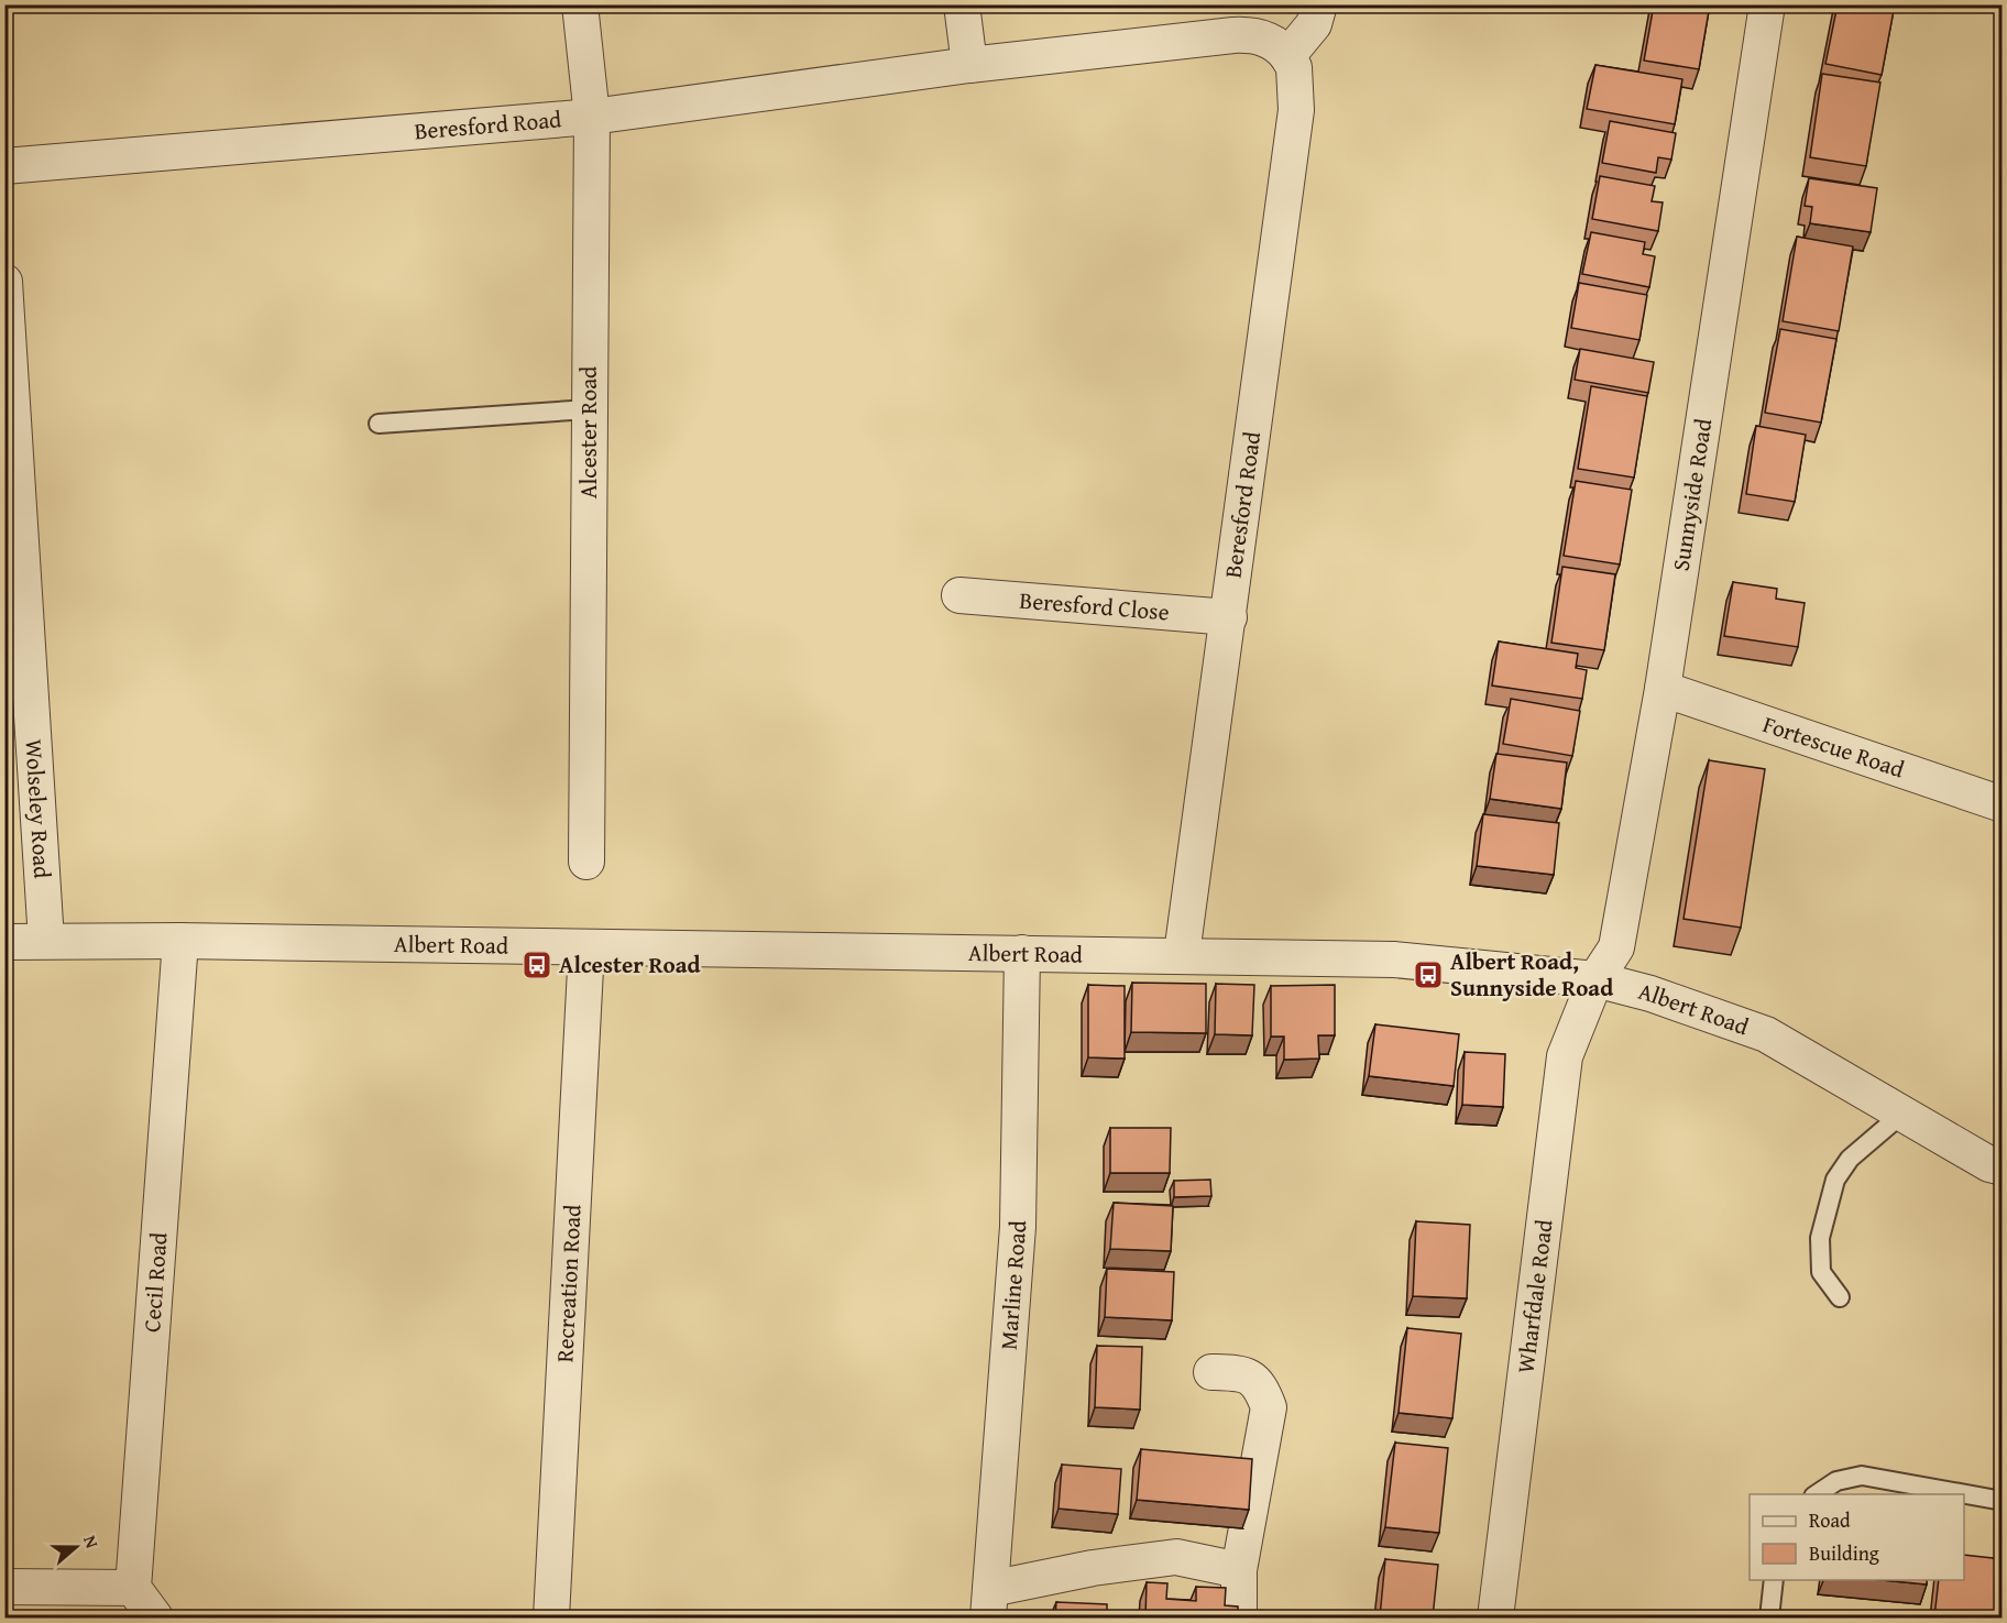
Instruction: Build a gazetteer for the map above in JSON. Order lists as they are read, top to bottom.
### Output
{
  "streets": {
    "street": [
      "Beresford Road",
      "Alcester Road",
      "Sunnyside Road",
      "Beresford Close",
      "Fortescue Road",
      "Wolseley Road",
      "Albert Road",
      "Cecil Road",
      "Recreation Road",
      "Marline Road",
      "Wharfdale Road"
    ]
  },
  "crossings": [
    ["Beresford Road", "Alcester Road"],
    ["Beresford Road", "Beresford Close"],
    ["Beresford Road", "Albert Road"],
    ["Sunnyside Road", "Fortescue Road"],
    ["Sunnyside Road", "Albert Road"],
    ["Sunnyside Road", "Wharfdale Road"],
    ["Wolseley Road", "Albert Road"],
    ["Albert Road", "Cecil Road"],
    ["Albert Road", "Recreation Road"],
    ["Albert Road", "Marline Road"],
    ["Albert Road", "Wharfdale Road"]
  ],
  "places": {
    "bus stop": ["Alcester Road", "Albert Road, Sunnyside Road"]
  },
  "legend": ["Road", "Building"],
  "north": "right"
}
